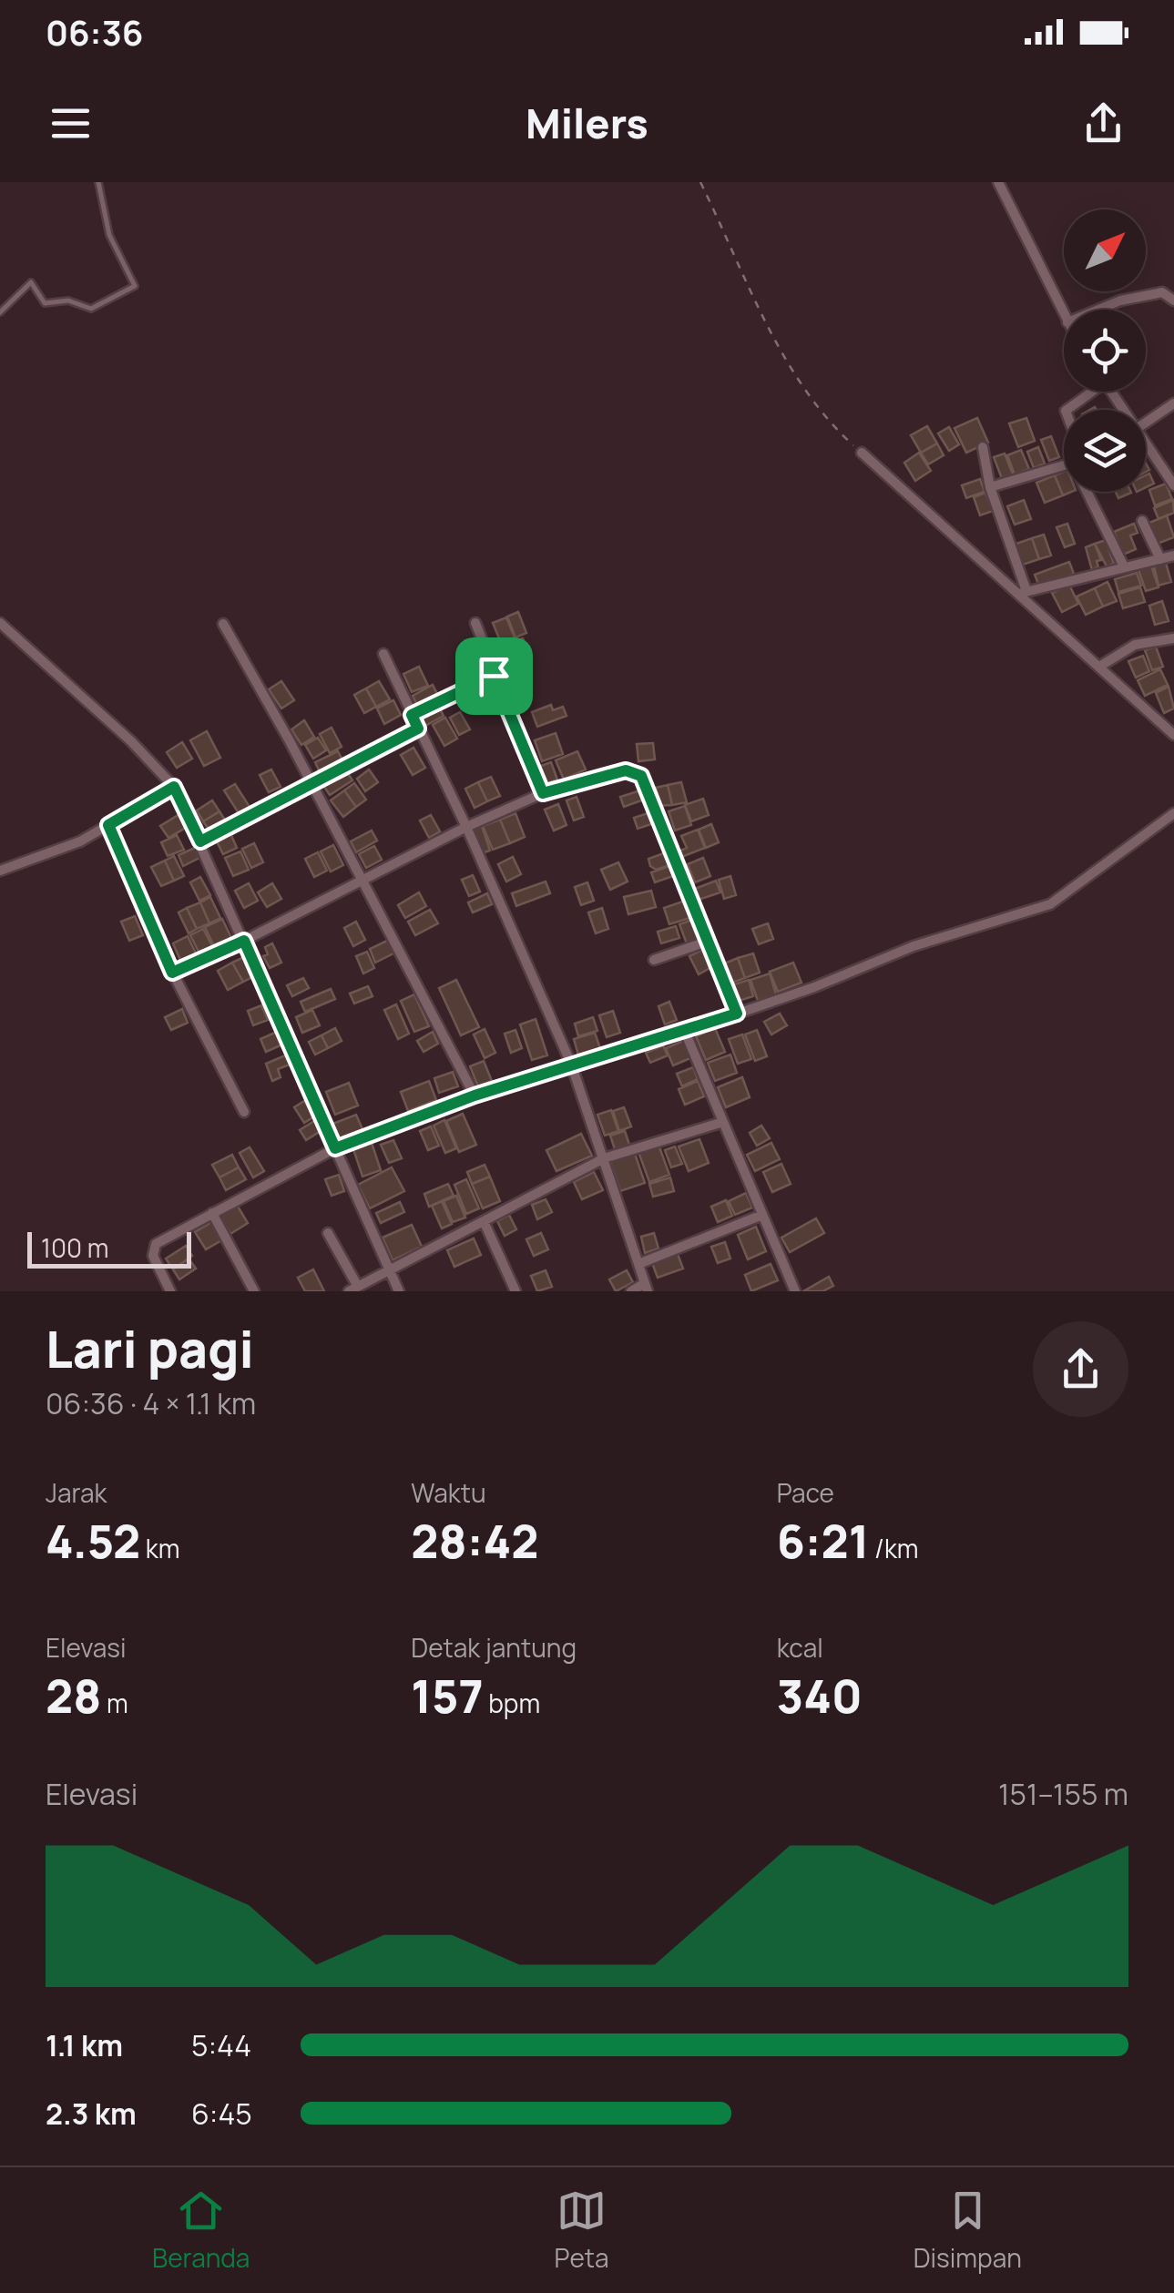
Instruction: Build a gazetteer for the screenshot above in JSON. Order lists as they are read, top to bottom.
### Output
{
  "scale_bar": "100 m",
  "north": "top right",
  "page": {
    "status": "06:36",
    "header": "Milers",
    "scale": "100 m",
    "heading": ["Lari pagi", "06:36 · 4 × 1.1 km"],
    "stats": [
      ["Jarak", "4.52 km"],
      ["Waktu", "28:42"],
      ["Pace", "6:21 /km"],
      ["Elevasi", "28 m"],
      ["Detak jantung", "157 bpm"],
      ["kcal", "340"]
    ],
    "chart": ["Elevasi", "151–155 m"],
    "list": [
      {
        "name": "1.1 km",
        "note": "5:44"
      },
      {
        "name": "2.3 km",
        "note": "6:45"
      }
    ],
    "tabs": ["Beranda", "Peta", "Disimpan"]
  }
}
